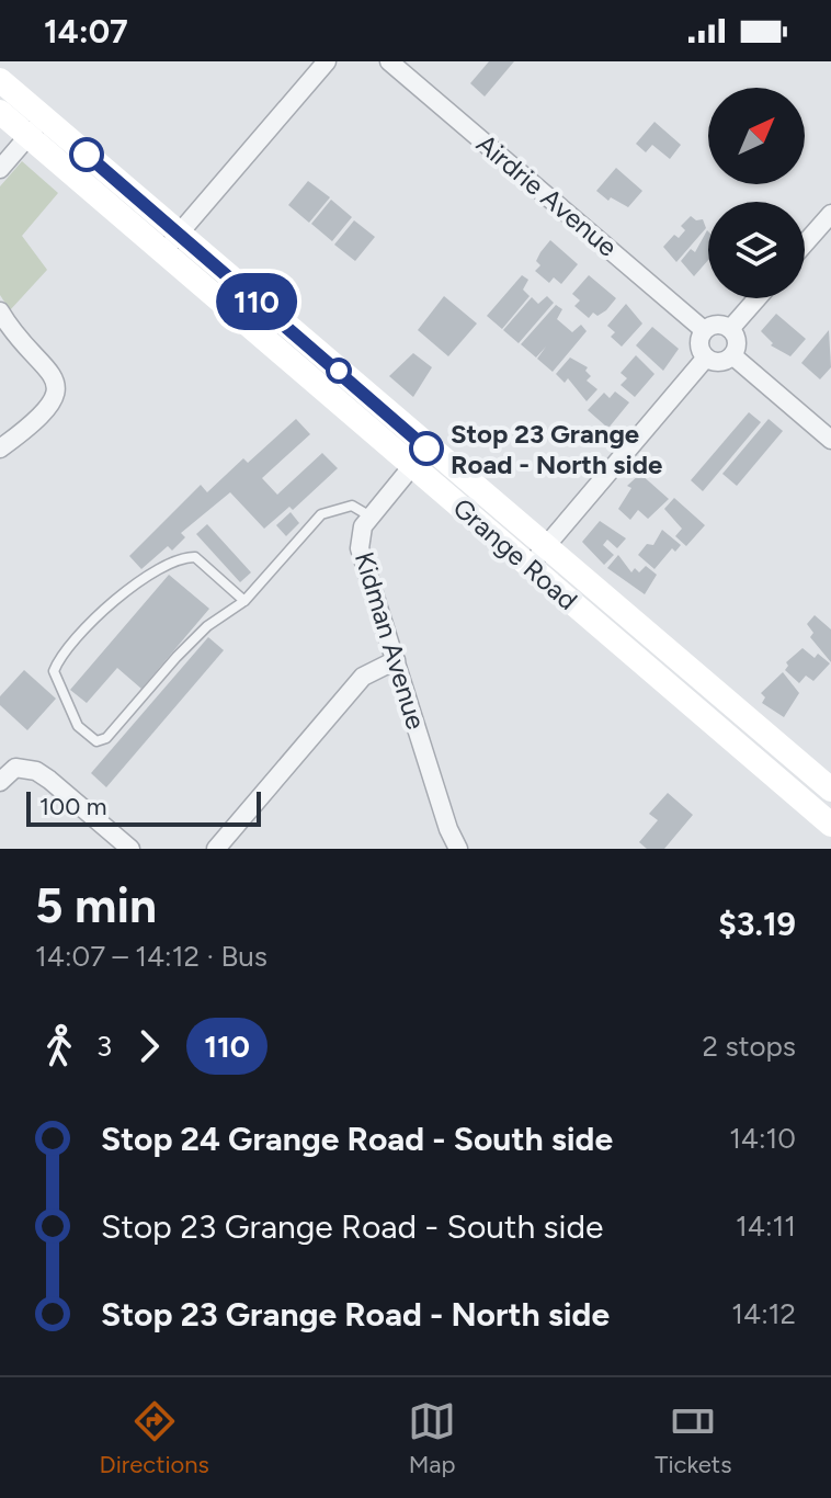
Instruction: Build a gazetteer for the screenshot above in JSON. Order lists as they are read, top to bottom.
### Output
{
  "streets": {
    "main road": ["Grange Road"],
    "street": ["Airdrie Avenue", "Kidman Avenue"]
  },
  "crossings": [
    ["Grange Road", "Kidman Avenue"]
  ],
  "places": ["Stop 23 Grange Road - North side"],
  "lines": ["bus line 110"],
  "scale_bar": "100 m",
  "north": "top right",
  "page": {
    "status": "14:07",
    "on_map": "110",
    "scale": "100 m",
    "heading": ["5 min", "14:07 – 14:12 · Bus", "$3.19"],
    "legs": ["3", "110", "2 stops"],
    "list": [
      {
        "name": "Stop 24 Grange Road - South side",
        "value": "14:10"
      },
      {
        "name": "Stop 23 Grange Road - South side",
        "value": "14:11"
      },
      {
        "name": "Stop 23 Grange Road - North side",
        "value": "14:12"
      }
    ],
    "tabs": ["Directions", "Map", "Tickets"]
  }
}
